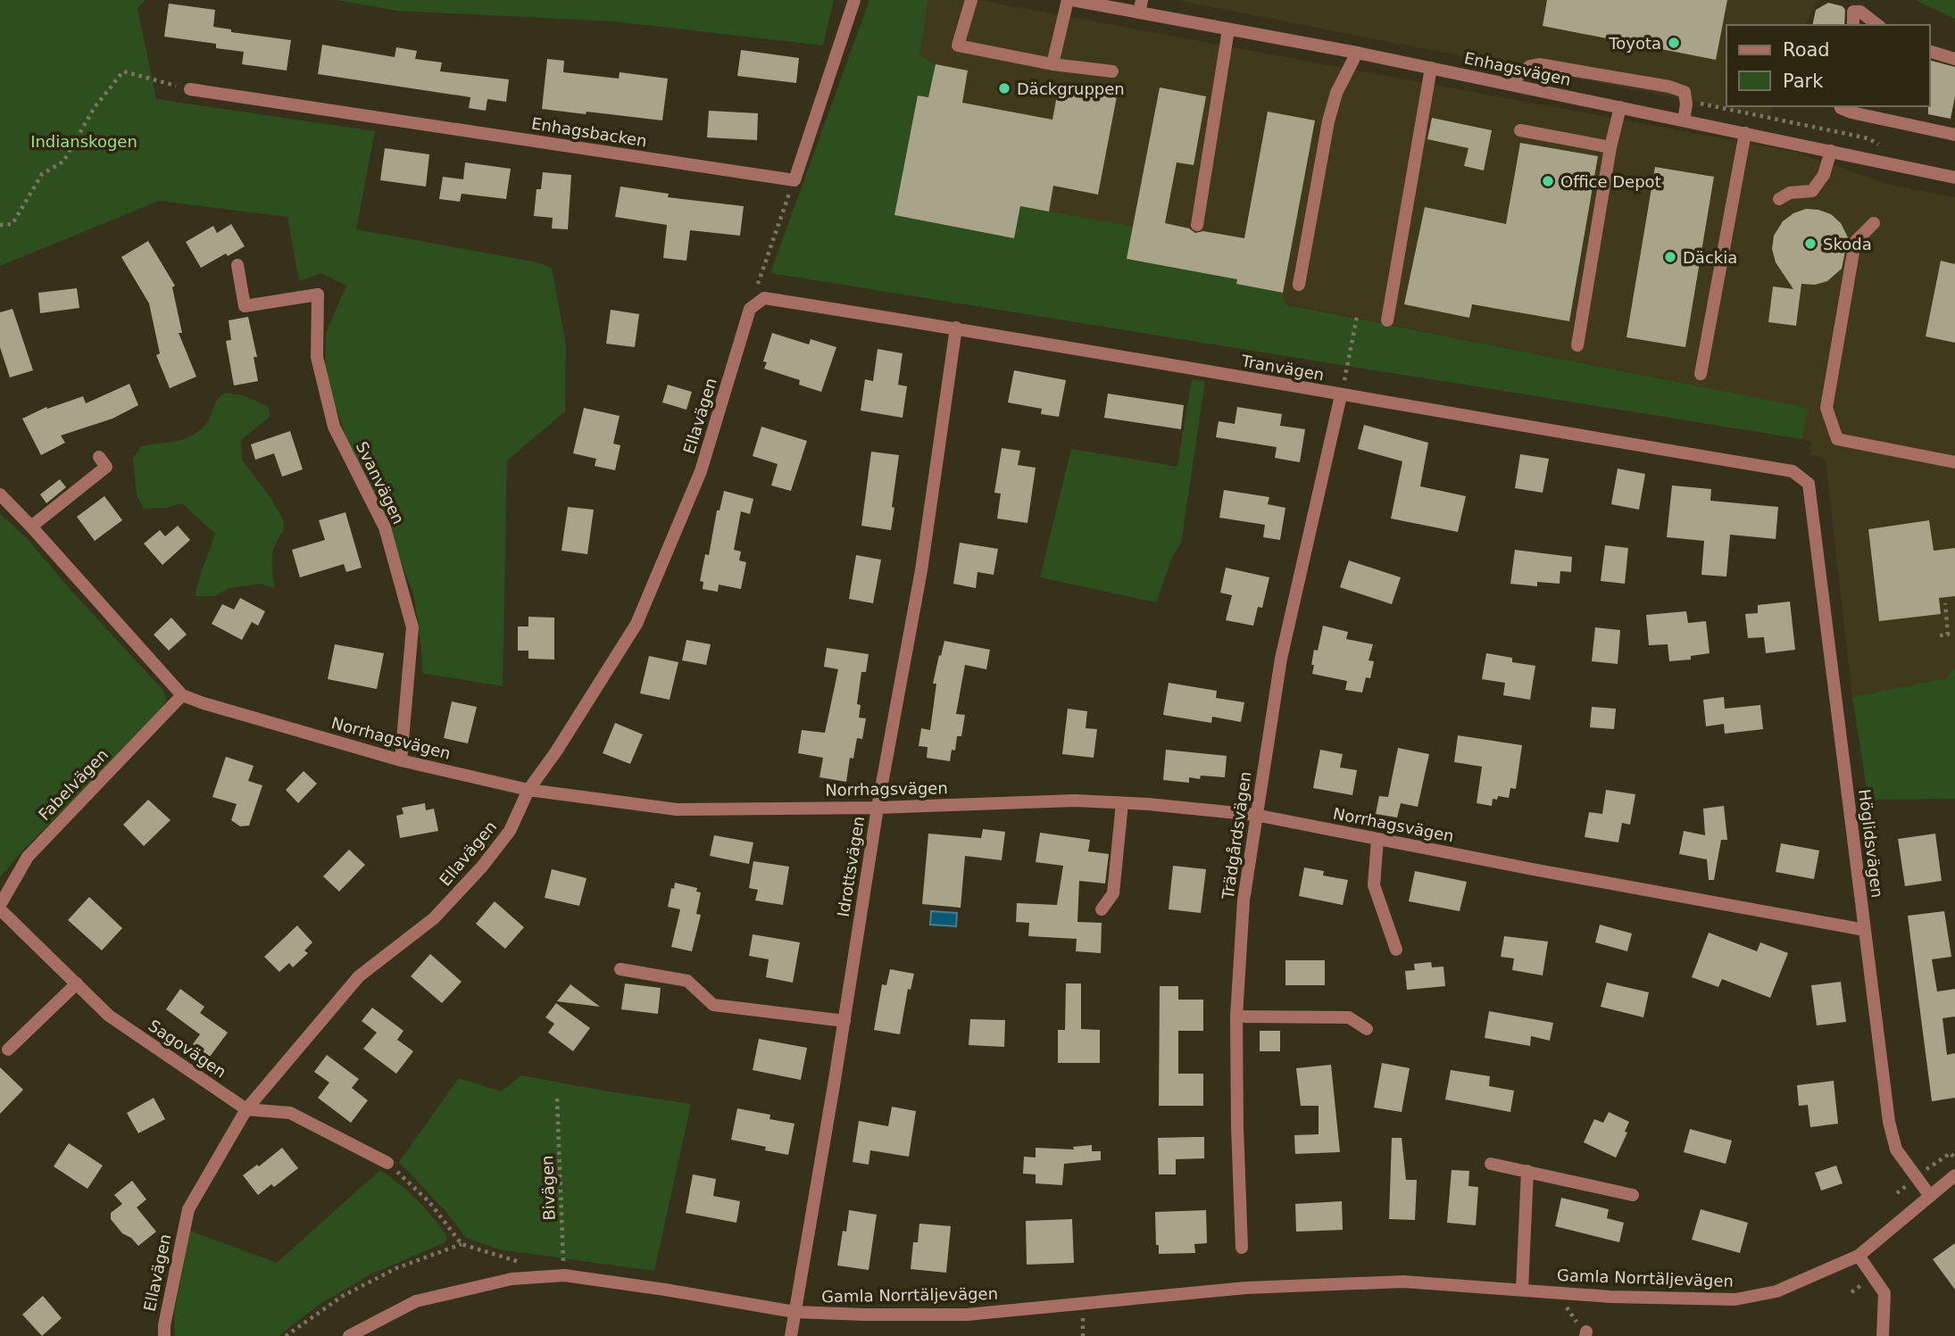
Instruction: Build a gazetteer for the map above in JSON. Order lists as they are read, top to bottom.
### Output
{
  "streets": {
    "street": [
      "Enhagsvägen",
      "Enhagsbacken",
      "Tranvägen",
      "Ellavägen",
      "Svanvägen",
      "Norrhagsvägen",
      "Fabelvägen",
      "Trädgårdsvägen",
      "Höglidsvägen",
      "Idrottsvägen",
      "Sagovägen",
      "Gamla Norrtäljevägen"
    ],
    "path": ["Bivägen"]
  },
  "crossings": [
    ["Tranvägen", "Ellavägen"],
    ["Tranvägen", "Trädgårdsvägen"],
    ["Tranvägen", "Höglidsvägen"],
    ["Tranvägen", "Idrottsvägen"],
    ["Ellavägen", "Norrhagsvägen"],
    ["Ellavägen", "Sagovägen"],
    ["Svanvägen", "Norrhagsvägen"],
    ["Norrhagsvägen", "Fabelvägen"],
    ["Norrhagsvägen", "Trädgårdsvägen"],
    ["Norrhagsvägen", "Höglidsvägen"],
    ["Norrhagsvägen", "Idrottsvägen"],
    ["Fabelvägen", "Sagovägen"],
    ["Höglidsvägen", "Gamla Norrtäljevägen"],
    ["Idrottsvägen", "Gamla Norrtäljevägen"],
    ["Bivägen", "Gamla Norrtäljevägen"]
  ],
  "parks": ["Indianskogen"],
  "places": [
    "Toyota",
    "Däckgruppen",
    "Office Depot",
    "Skoda",
    "Däckia"
  ],
  "legend": ["Road", "Park"]
}
